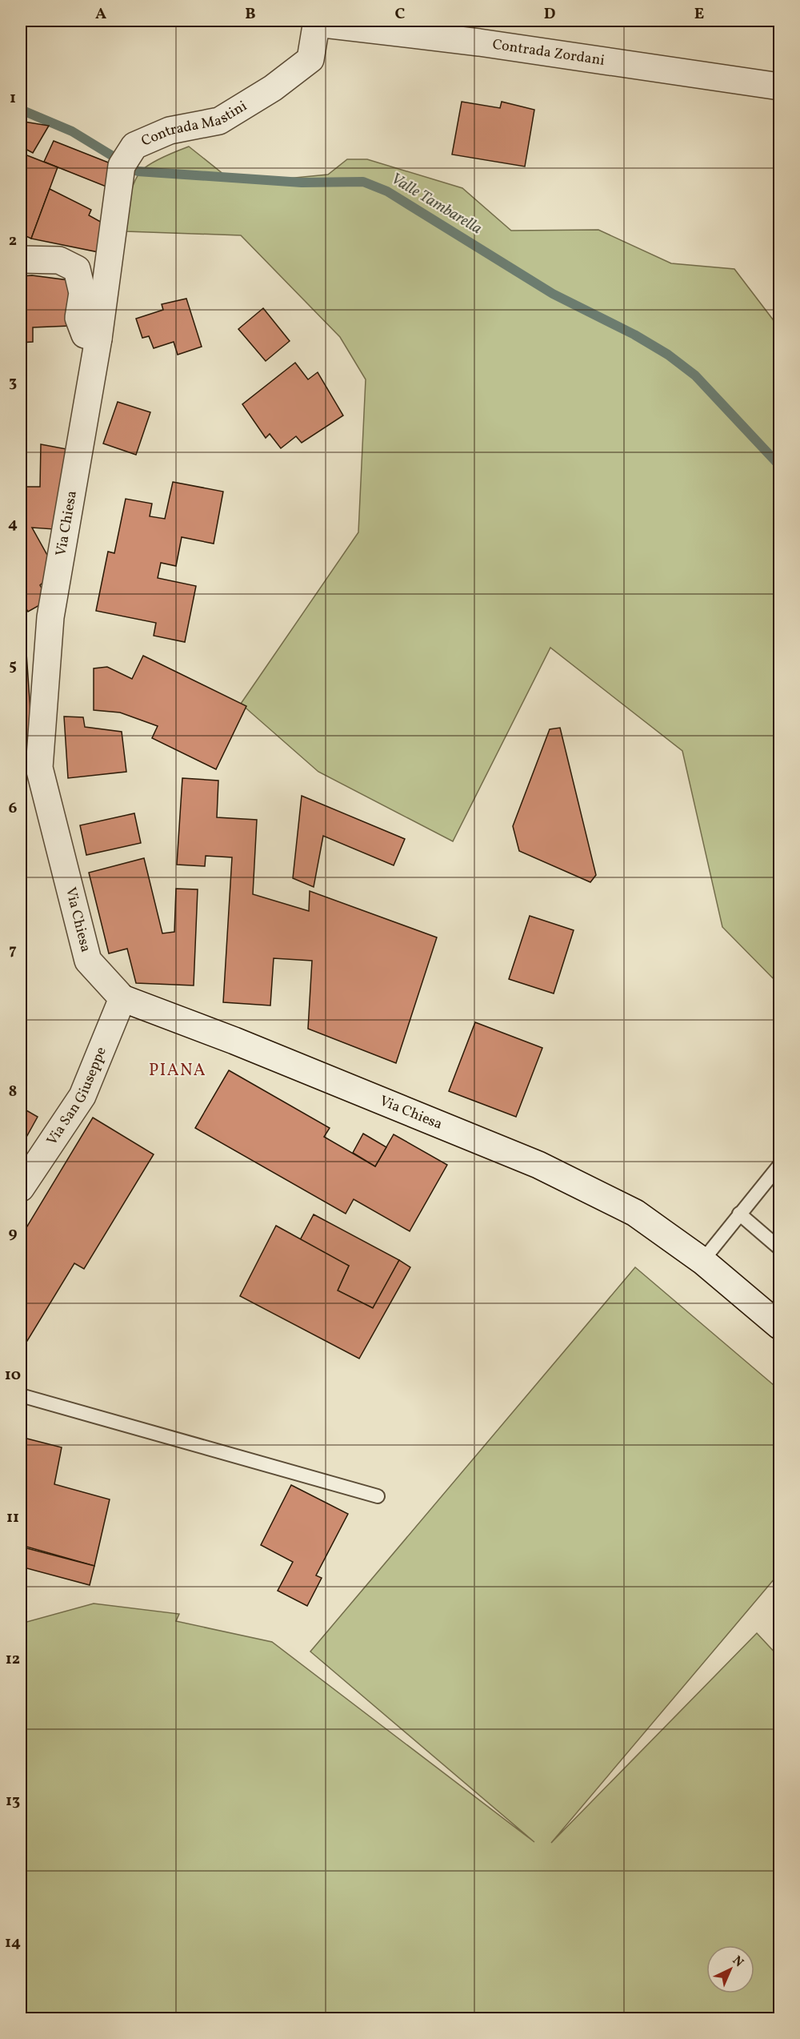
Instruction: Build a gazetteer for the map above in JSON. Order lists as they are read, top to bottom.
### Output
{
  "streets": {
    "street": [
      "Contrada Zordani",
      "Contrada Mastini",
      "Via Chiesa",
      "Via San Giuseppe"
    ]
  },
  "crossings": [
    ["Contrada Zordani", "Contrada Mastini"],
    ["Contrada Mastini", "Via Chiesa"],
    ["Via Chiesa", "Via San Giuseppe"]
  ],
  "districts": ["PIANA"],
  "water": ["Valle Tambarella"],
  "north": "top right",
  "grid": {
    "columns": [
      "A",
      "B",
      "C",
      "D",
      "E"
    ],
    "rows": [
      "1",
      "2",
      "3",
      "4",
      "5",
      "6",
      "7",
      "8",
      "9",
      "10",
      "11",
      "12",
      "13",
      "14"
    ]
  }
}
